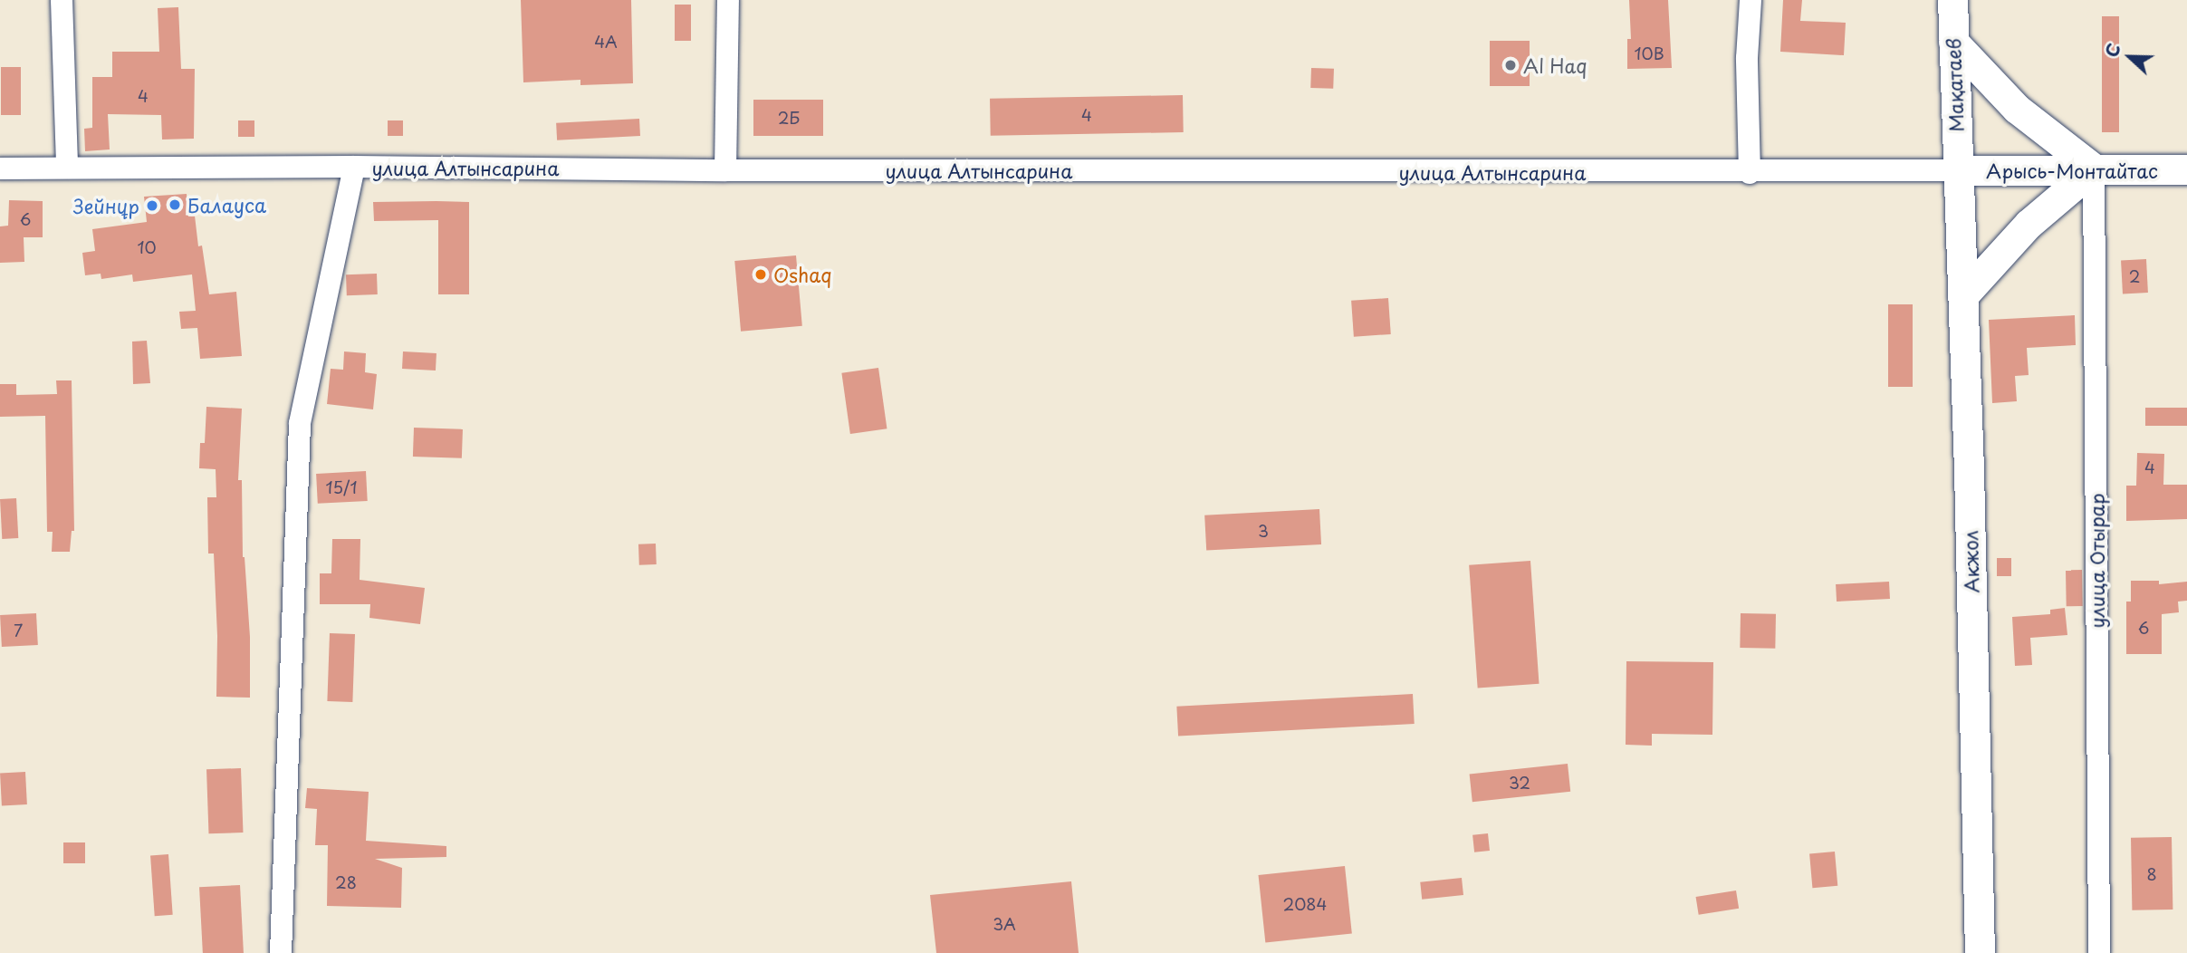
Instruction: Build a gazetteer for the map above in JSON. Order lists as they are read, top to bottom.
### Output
{
  "streets": {
    "main road": ["Мақатаев", "Арысь-Монтайтас", "Акжол"],
    "street": ["улица Алтынсарина", "улица Отырар"]
  },
  "crossings": [
    ["Мақатаев", "улица Алтынсарина"],
    ["Мақатаев", "Арысь-Монтайтас"],
    ["Мақатаев", "Акжол"],
    ["улица Алтынсарина", "Арысь-Монтайтас"],
    ["улица Алтынсарина", "Акжол"],
    ["Арысь-Монтайтас", "улица Отырар"],
    ["Арысь-Монтайтас", "Акжол"]
  ],
  "places": [
    "Al Haq",
    "Балауса",
    "Зейнұр",
    "Oshaq"
  ],
  "house_numbers": [
    "4А",
    "10В",
    "4",
    "4",
    "2Б",
    "6",
    "10",
    "2",
    "4",
    "15/1",
    "3",
    "6",
    "7",
    "32",
    "8",
    "28",
    "2084",
    "3А"
  ],
  "north": "left"
}
